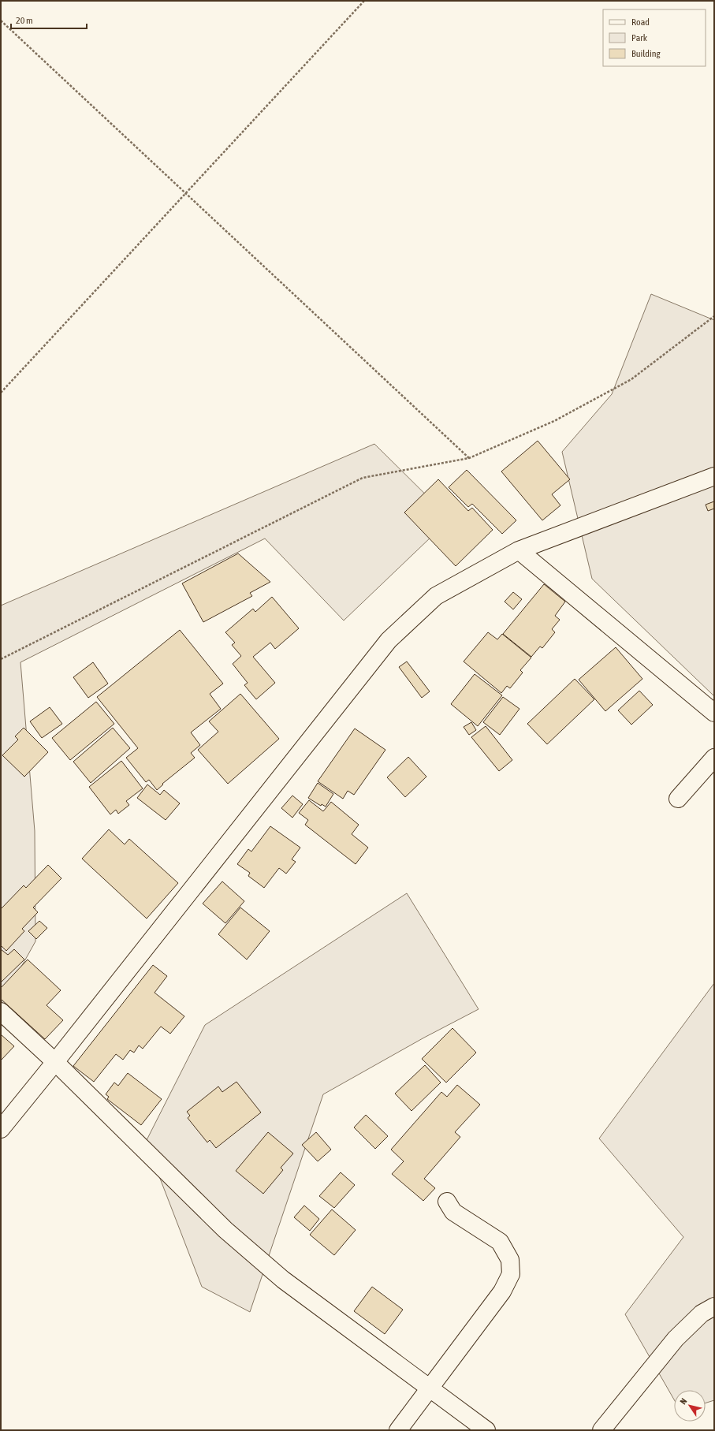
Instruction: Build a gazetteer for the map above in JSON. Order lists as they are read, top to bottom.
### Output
{
  "legend": ["Road", "Park", "Building"],
  "scale_bar": "20 m",
  "north": "top left"
}
